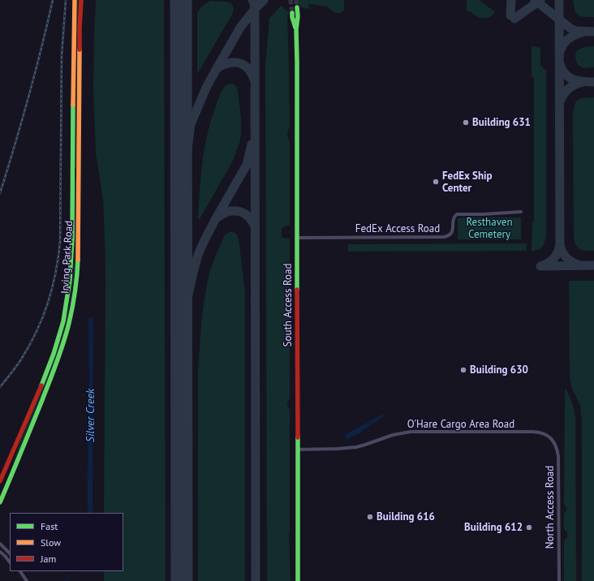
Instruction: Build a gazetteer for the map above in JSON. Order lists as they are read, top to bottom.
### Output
{
  "streets": {
    "main road": ["Irving Park Road", "South Access Road"],
    "street": ["FedEx Access Road", "O'Hare Cargo Area Road", "North Access Road"]
  },
  "crossings": [
    ["FedEx Access Road", "South Access Road"],
    ["South Access Road", "O'Hare Cargo Area Road"],
    ["O'Hare Cargo Area Road", "North Access Road"]
  ],
  "water": ["Silver Creek"],
  "parks": ["Resthaven Cemetery"],
  "places": [
    "Building 631",
    "FedEx Ship Center",
    "Building 630",
    "Building 616",
    "Building 612"
  ],
  "legend": ["Fast", "Slow", "Jam"]
}
